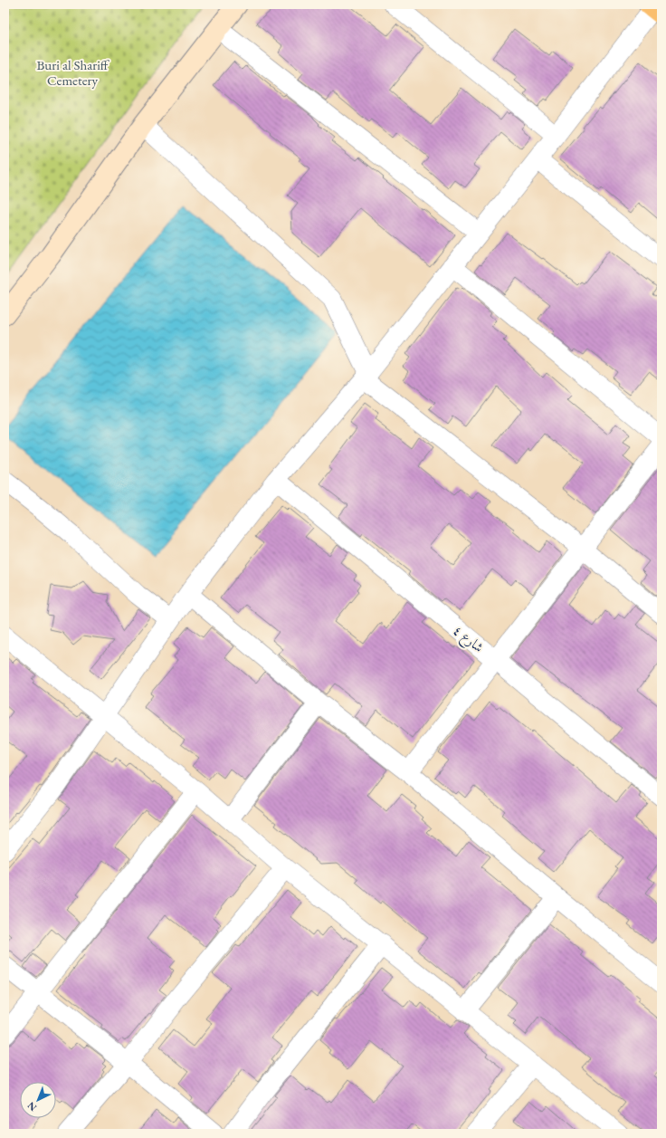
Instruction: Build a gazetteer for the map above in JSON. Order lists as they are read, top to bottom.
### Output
{
  "streets": {
    "street": ["شارع ٤"]
  },
  "parks": ["Buri al Shariff Cemetery"],
  "north": "bottom left"
}
